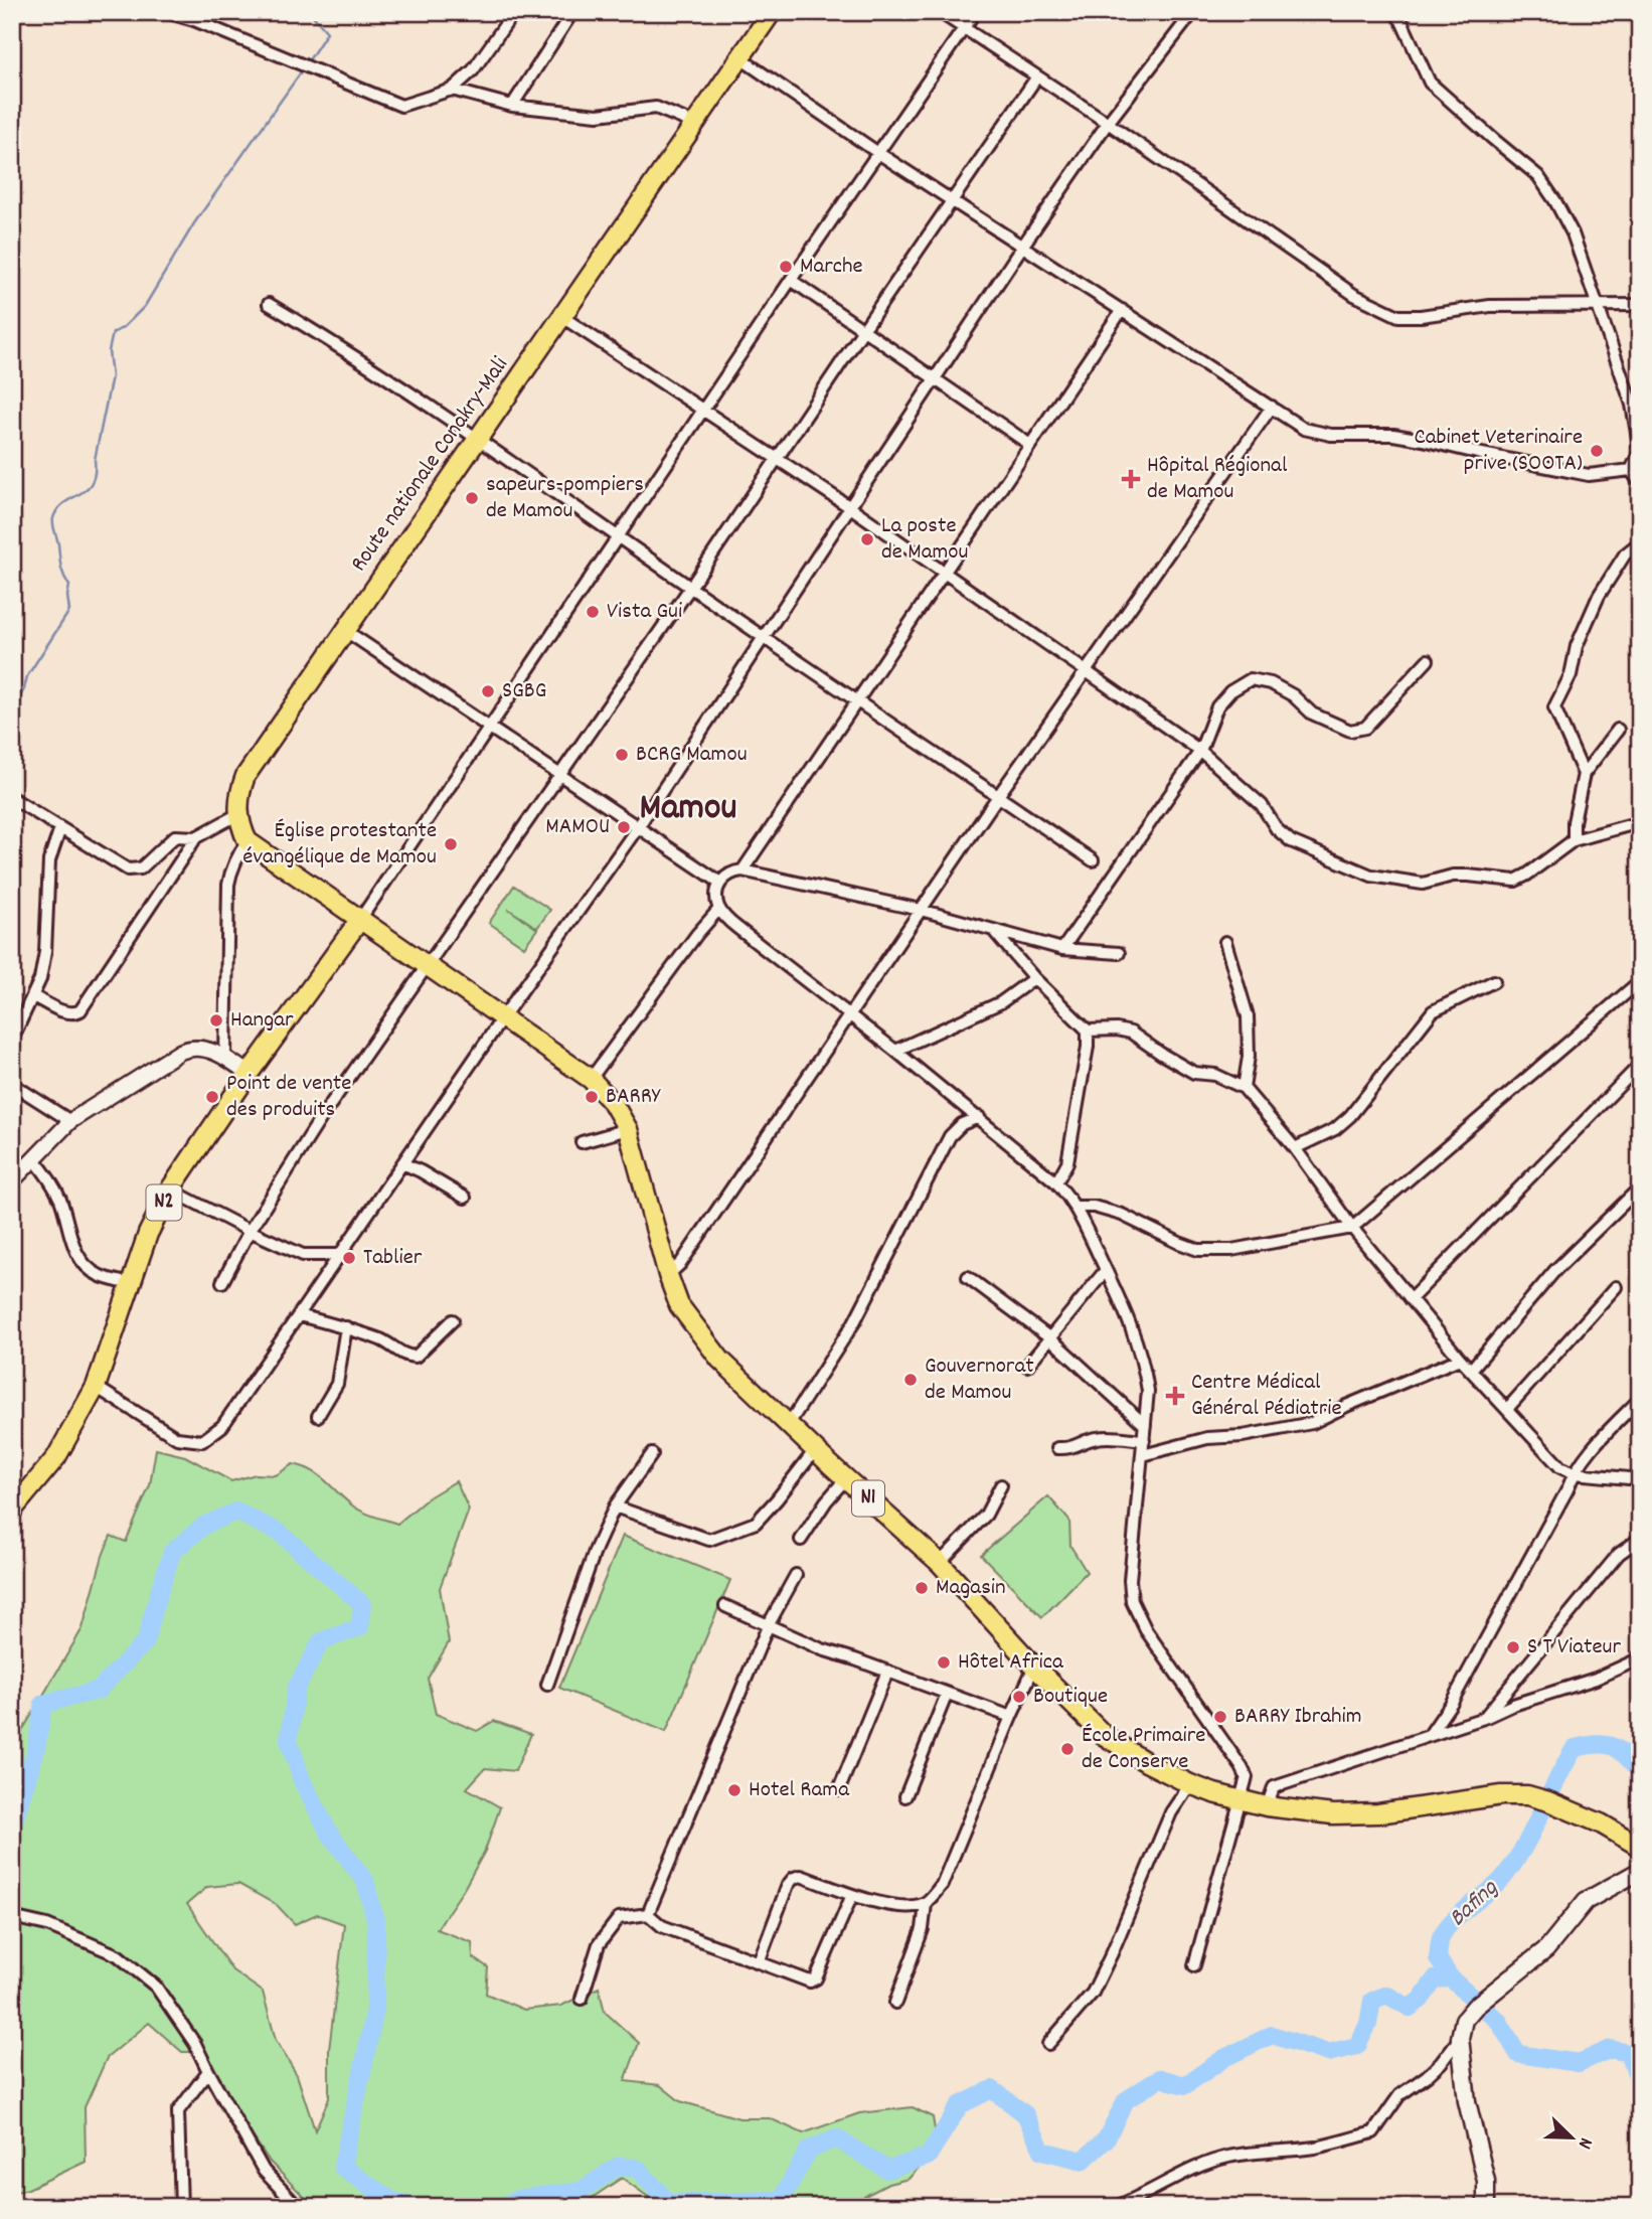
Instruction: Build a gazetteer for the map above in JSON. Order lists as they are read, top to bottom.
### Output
{
  "streets": {
    "highway": ["Route nationale Conakry-Mali", "N2", "N1"]
  },
  "crossings": [
    ["Route nationale Conakry-Mali", "N1"],
    ["N2", "N1"]
  ],
  "districts": ["Mamou"],
  "water": ["Bafing"],
  "places": {
    "other": [
      "Marche",
      "Cabinet Veterinaire prive (SOOTA)",
      "sapeurs-pompiers de Mamou",
      "La poste de Mamou",
      "Vista Gui",
      "SGBG",
      "BCRG Mamou",
      "MAMOU",
      "Église protestante évangélique de Mamou",
      "Hangar",
      "Point de vente des produits",
      "BARRY",
      "Tablier",
      "Gouvernorat de Mamou",
      "Magasin",
      "S T Viateur",
      "Hôtel Africa",
      "Boutique",
      "BARRY Ibrahim",
      "École Primaire de Conserve",
      "Hotel Rama"
    ],
    "health": ["Hôpital Régional de Mamou", "Centre Médical Général Pédiatrie"]
  },
  "north": "bottom right"
}
